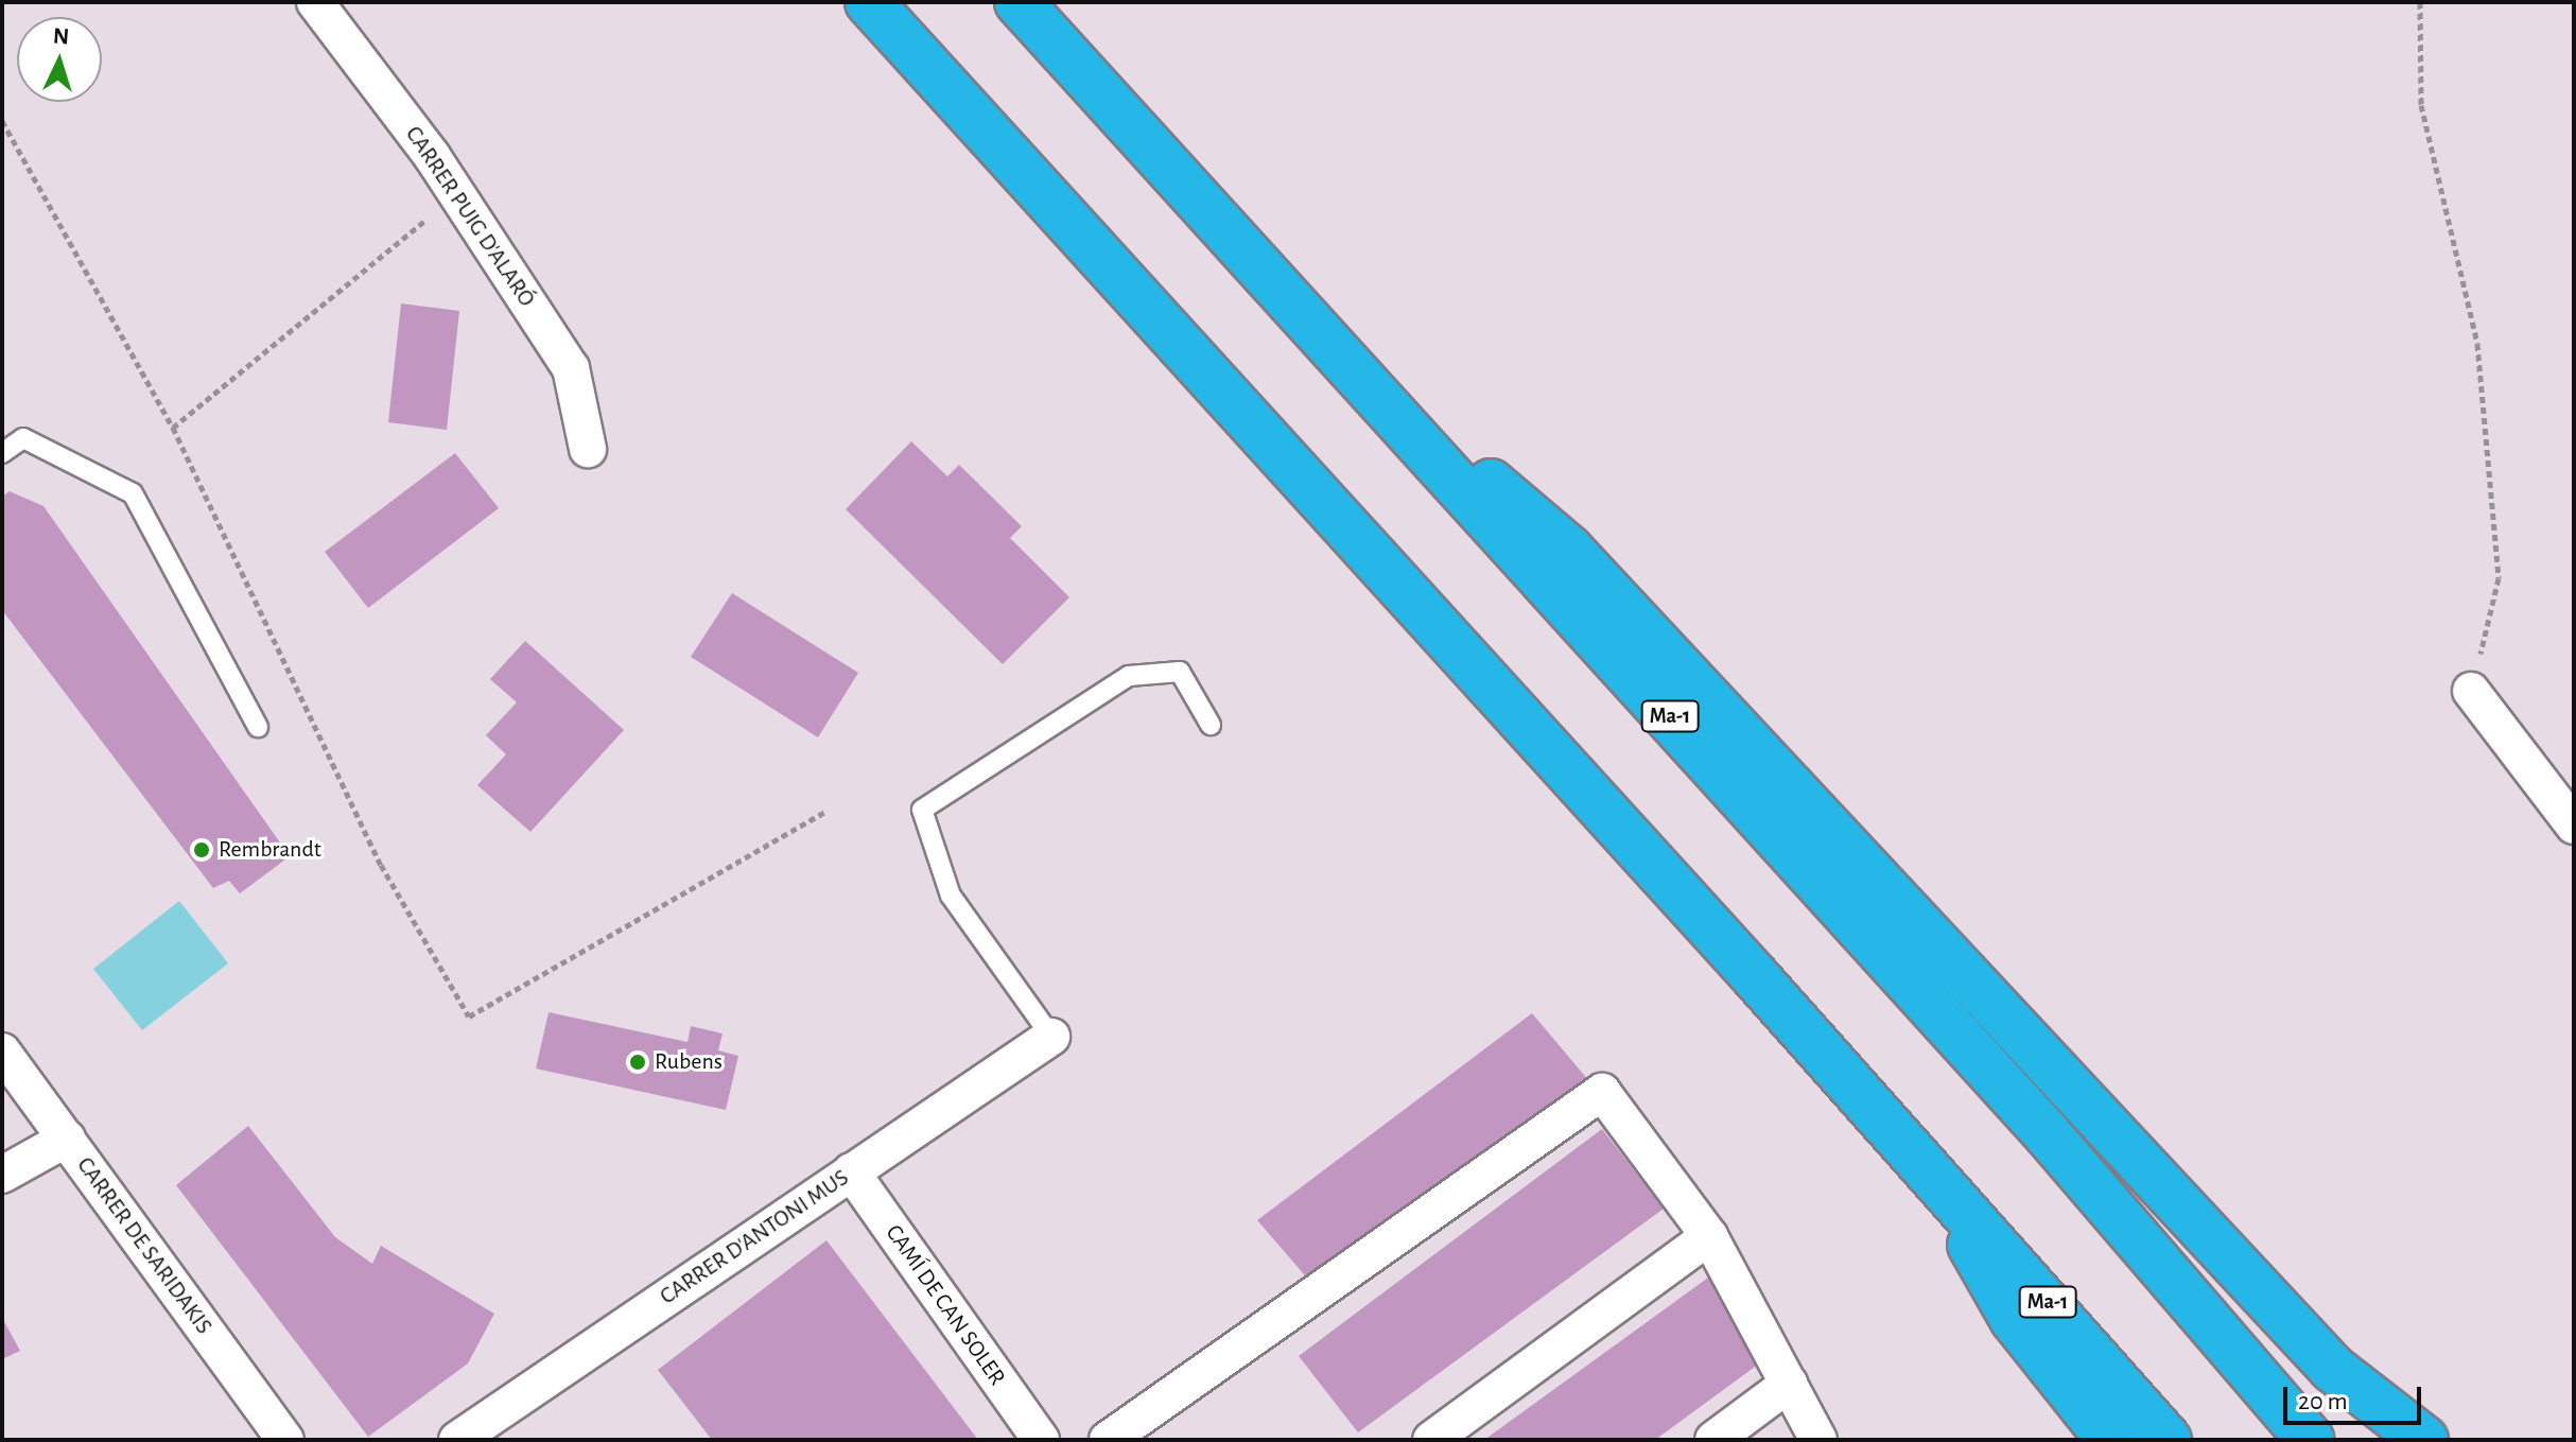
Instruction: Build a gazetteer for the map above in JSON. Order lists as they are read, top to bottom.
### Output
{
  "streets": {
    "highway": ["Ma-1"],
    "street": [
      "CARRER PUIG D'ALARÓ",
      "CARRER D'ANTONI MUS",
      "CARRER DE SARIDAKIS",
      "CAMÍ DE CAN SOLER"
    ]
  },
  "crossings": [
    ["CARRER D'ANTONI MUS", "CAMÍ DE CAN SOLER"]
  ],
  "places": ["Rembrandt", "Rubens"],
  "scale_bar": "20 m",
  "north": "top"
}
